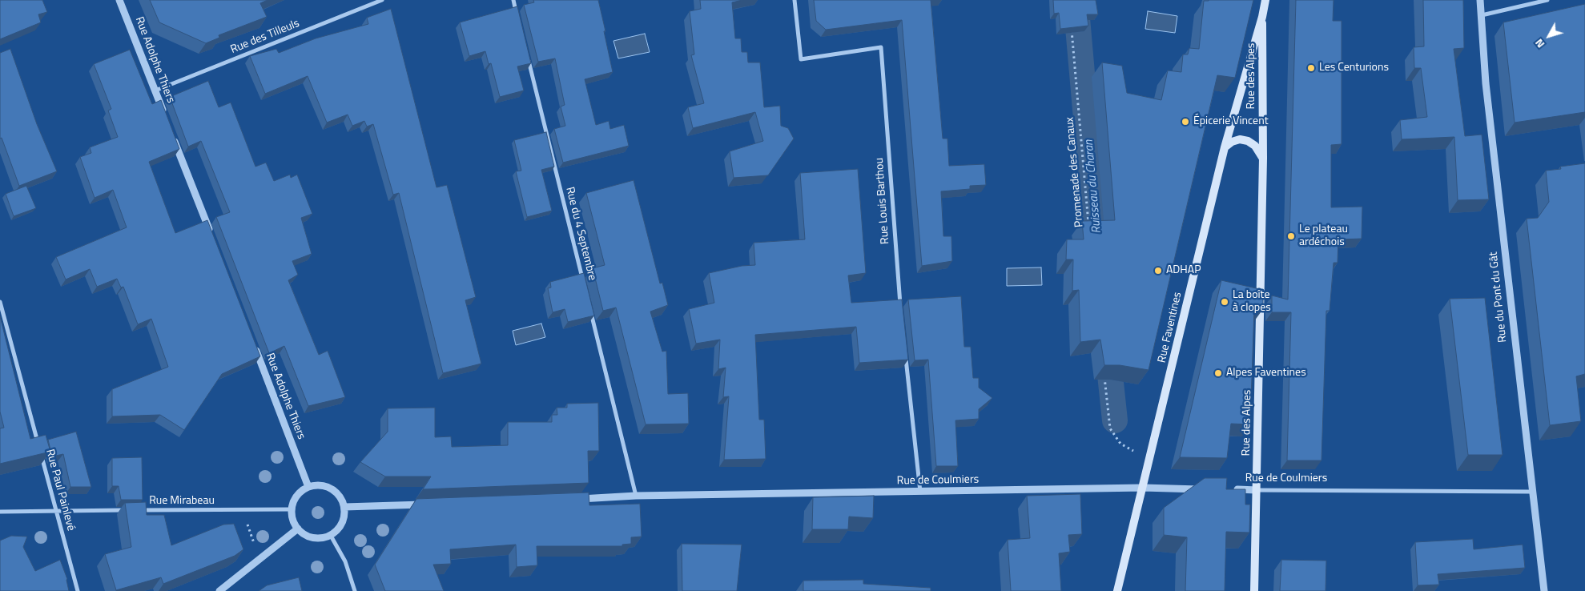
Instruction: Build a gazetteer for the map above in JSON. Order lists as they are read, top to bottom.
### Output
{
  "streets": {
    "main road": ["Rue des Alpes", "Rue Faventines"],
    "street": [
      "Rue des Tilleuls",
      "Rue Adolphe Thiers",
      "Rue Louis Barthou",
      "Rue du 4 Septembre",
      "Rue du Pont du Gât",
      "Rue de Coulmiers",
      "Rue Paul Painlevé",
      "Rue Mirabeau"
    ],
    "path": ["Promenade des Canaux"]
  },
  "crossings": [
    ["Rue des Tilleuls", "Rue Adolphe Thiers"],
    ["Rue Adolphe Thiers", "Rue Mirabeau"],
    ["Rue des Alpes", "Rue Faventines"],
    ["Rue des Alpes", "Rue de Coulmiers"],
    ["Rue du Pont du Gât", "Rue de Coulmiers"],
    ["Rue Faventines", "Rue de Coulmiers"]
  ],
  "water": ["Ruisseau du Charan"],
  "places": [
    "Les Centurions",
    "Épicerie Vincent",
    "Le plateau ardéchois",
    "ADHAP",
    "La boîte à clopes",
    "Alpes Faventines"
  ],
  "north": "bottom left"
}
